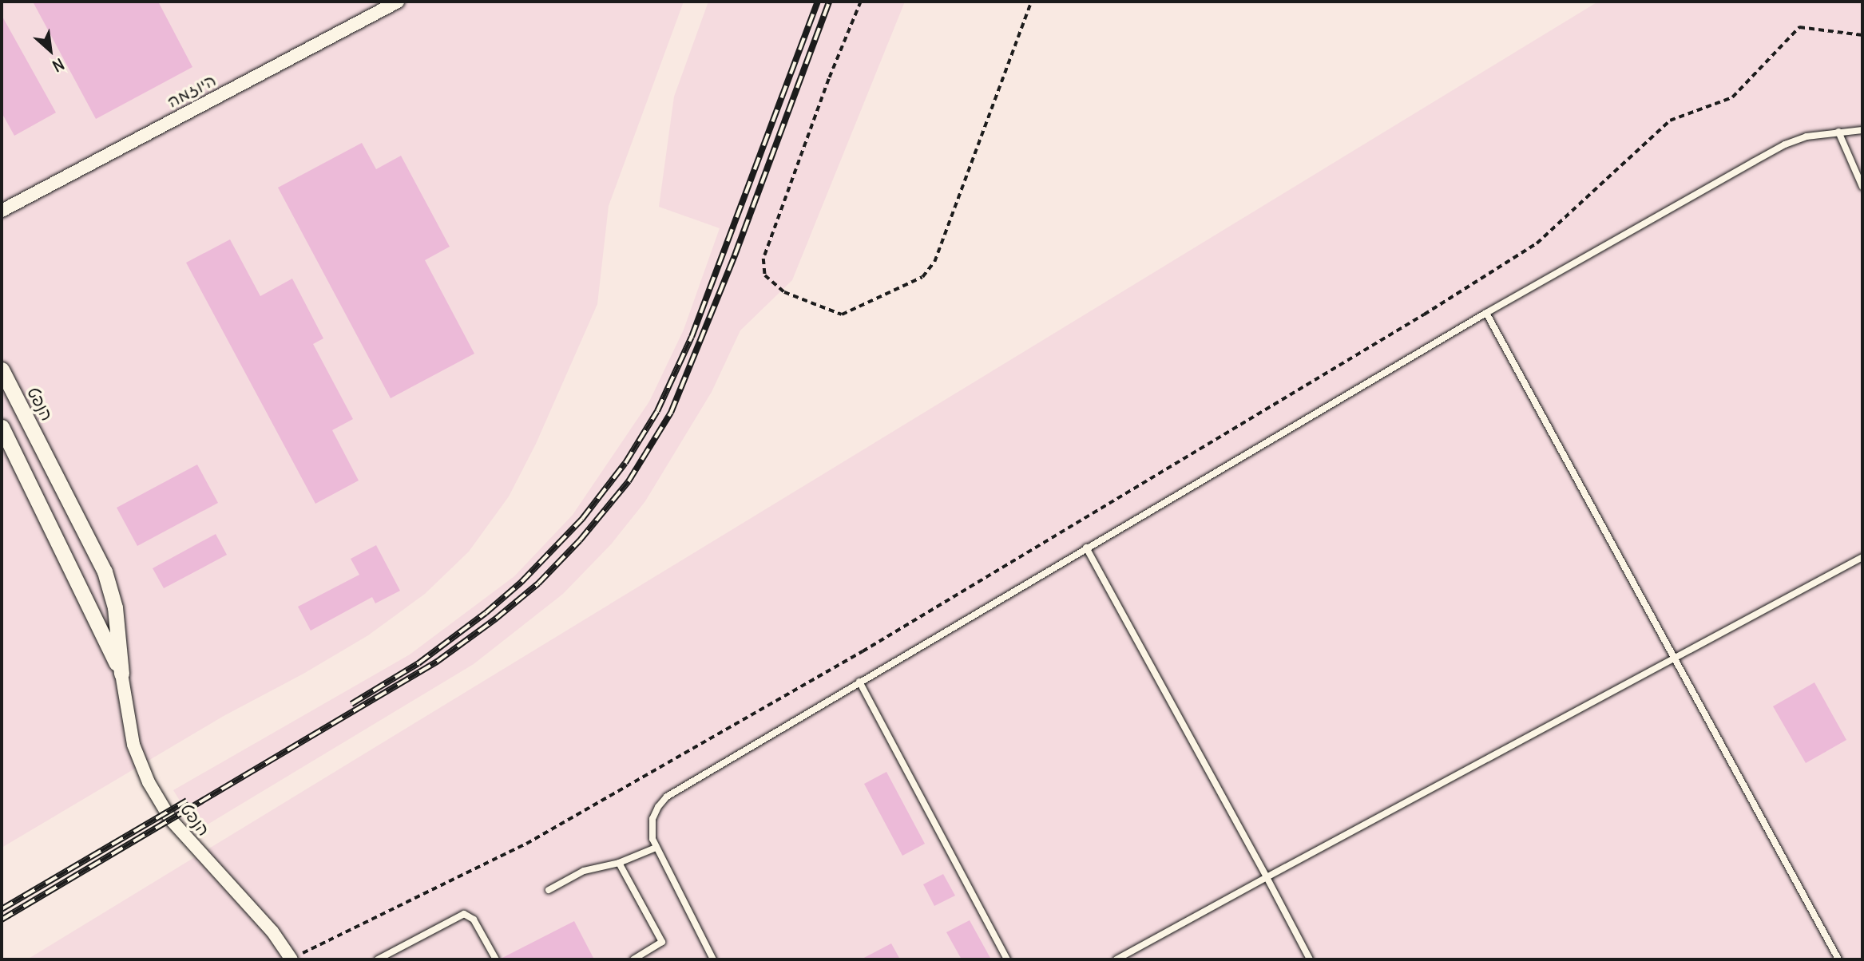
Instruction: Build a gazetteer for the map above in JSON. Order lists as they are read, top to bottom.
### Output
{
  "streets": {
    "street": ["היוזמה", "הנפט"]
  },
  "north": "bottom right"
}
